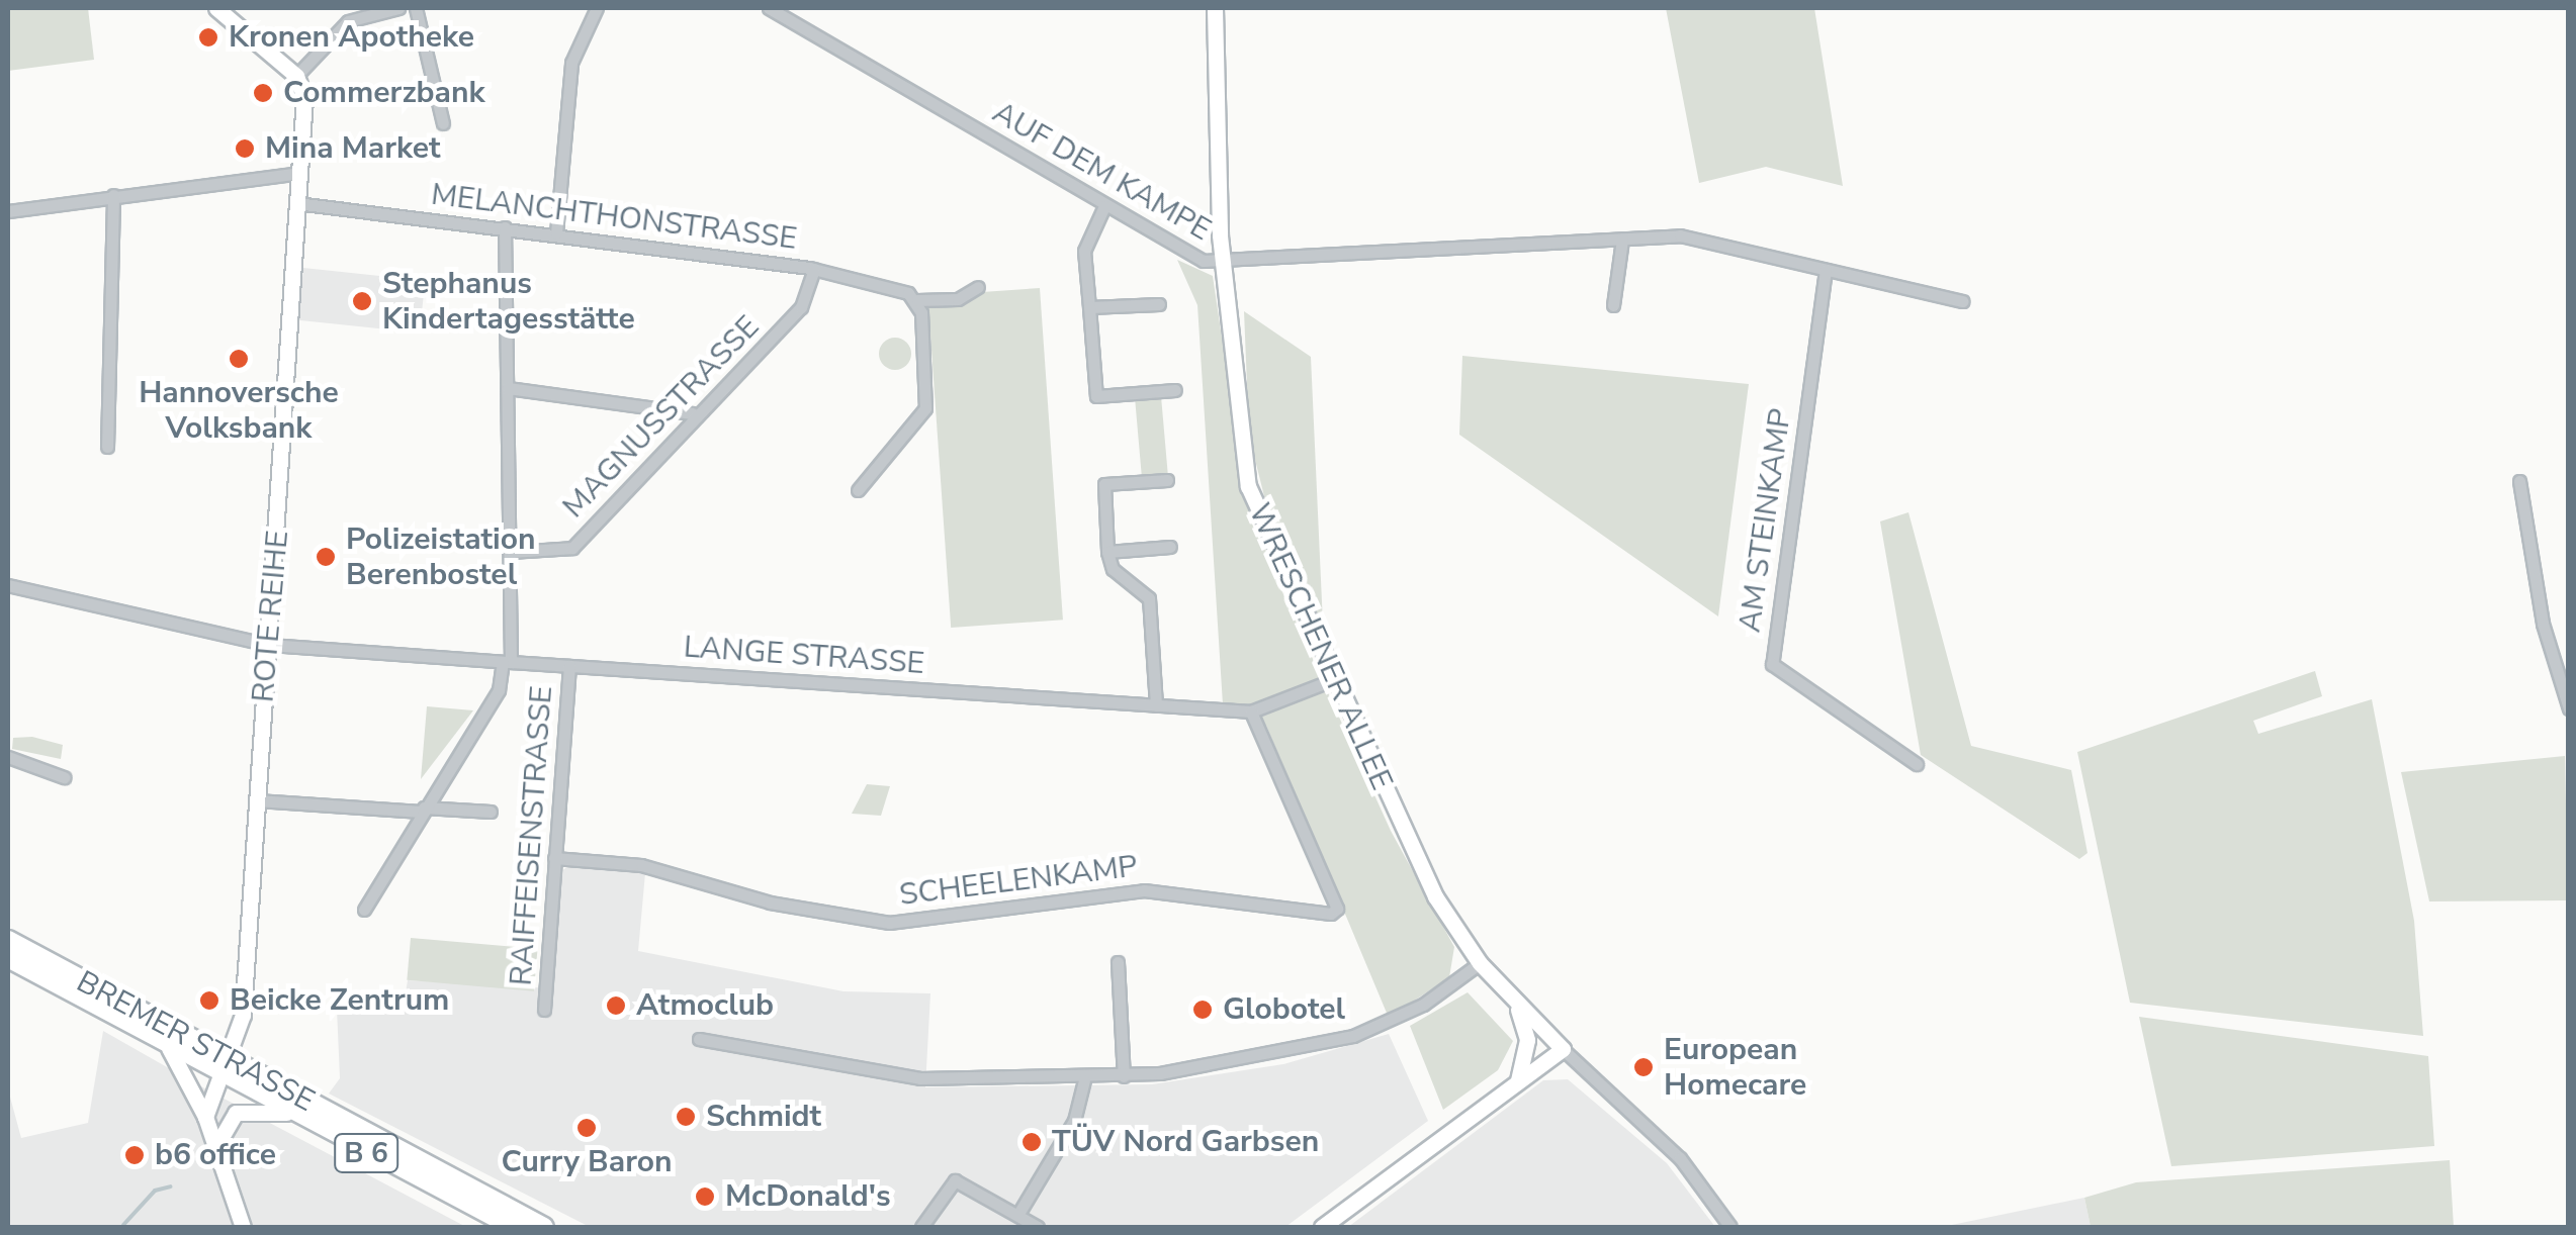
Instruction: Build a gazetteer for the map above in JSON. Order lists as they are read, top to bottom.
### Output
{
  "streets": {
    "main road": ["BREMER STRASSE", "B 6"],
    "street": [
      "AUF DEM KAMPE",
      "MELANCHTHONSTRASSE",
      "MAGNUSSTRASSE",
      "AM STEINKAMP",
      "ROTE REIHE",
      "WRESCHENER ALLEE",
      "LANGE STRASSE",
      "RAIFFEISENSTRASSE",
      "SCHEELENKAMP"
    ]
  },
  "crossings": [
    ["AUF DEM KAMPE", "AM STEINKAMP"],
    ["AUF DEM KAMPE", "WRESCHENER ALLEE"],
    ["MELANCHTHONSTRASSE", "MAGNUSSTRASSE"],
    ["MELANCHTHONSTRASSE", "ROTE REIHE"],
    ["ROTE REIHE", "LANGE STRASSE"],
    ["ROTE REIHE", "BREMER STRASSE"],
    ["WRESCHENER ALLEE", "LANGE STRASSE"],
    ["LANGE STRASSE", "RAIFFEISENSTRASSE"],
    ["LANGE STRASSE", "SCHEELENKAMP"],
    ["RAIFFEISENSTRASSE", "SCHEELENKAMP"]
  ],
  "places": [
    "Kronen Apotheke",
    "Commerzbank",
    "Mina Market",
    "Stephanus Kindertagesstätte",
    "Hannoversche Volksbank",
    "Polizeistation Berenbostel",
    "Beicke Zentrum",
    "Atmoclub",
    "Globotel",
    "European Homecare",
    "Schmidt",
    "Curry Baron",
    "TÜV Nord Garbsen",
    "b6 office",
    "McDonald's"
  ]
}
